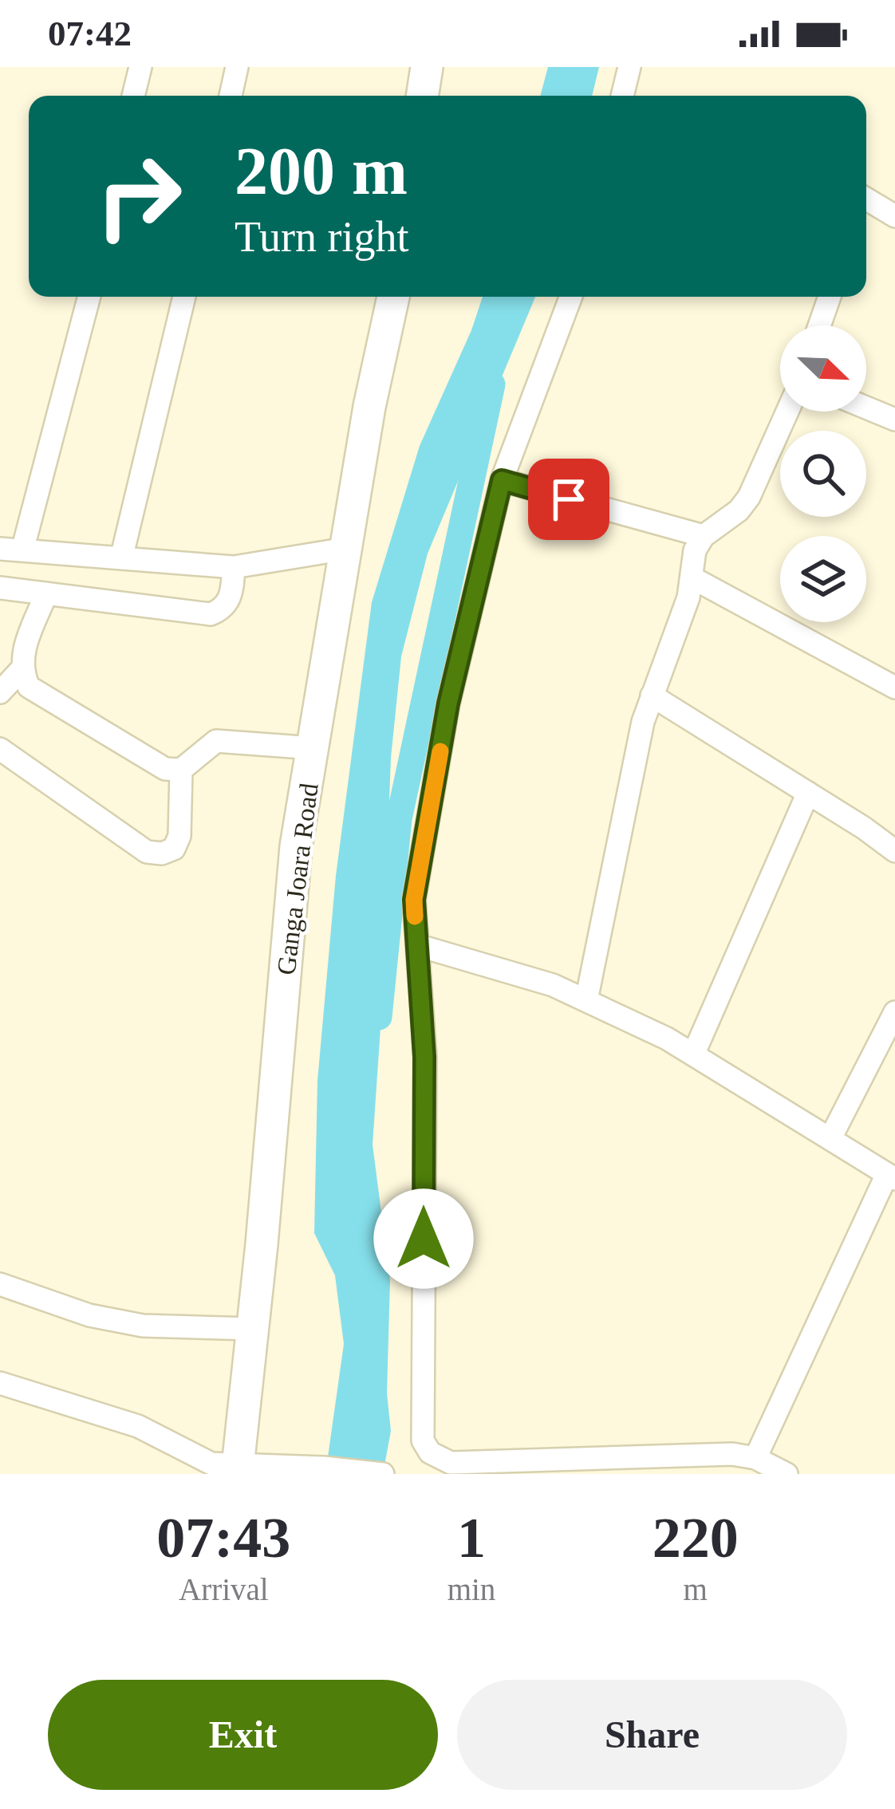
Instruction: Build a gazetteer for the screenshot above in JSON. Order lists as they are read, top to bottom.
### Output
{
  "streets": {
    "main road": ["Ganga Joara Road"]
  },
  "north": "bottom right",
  "page": {
    "status": "07:42",
    "turn": ["200 m", "Turn right"],
    "eta": [
      "07:43",
      "Arrival",
      "1",
      "min",
      "220",
      "m"
    ],
    "buttons": ["Exit", "Share"]
  }
}
